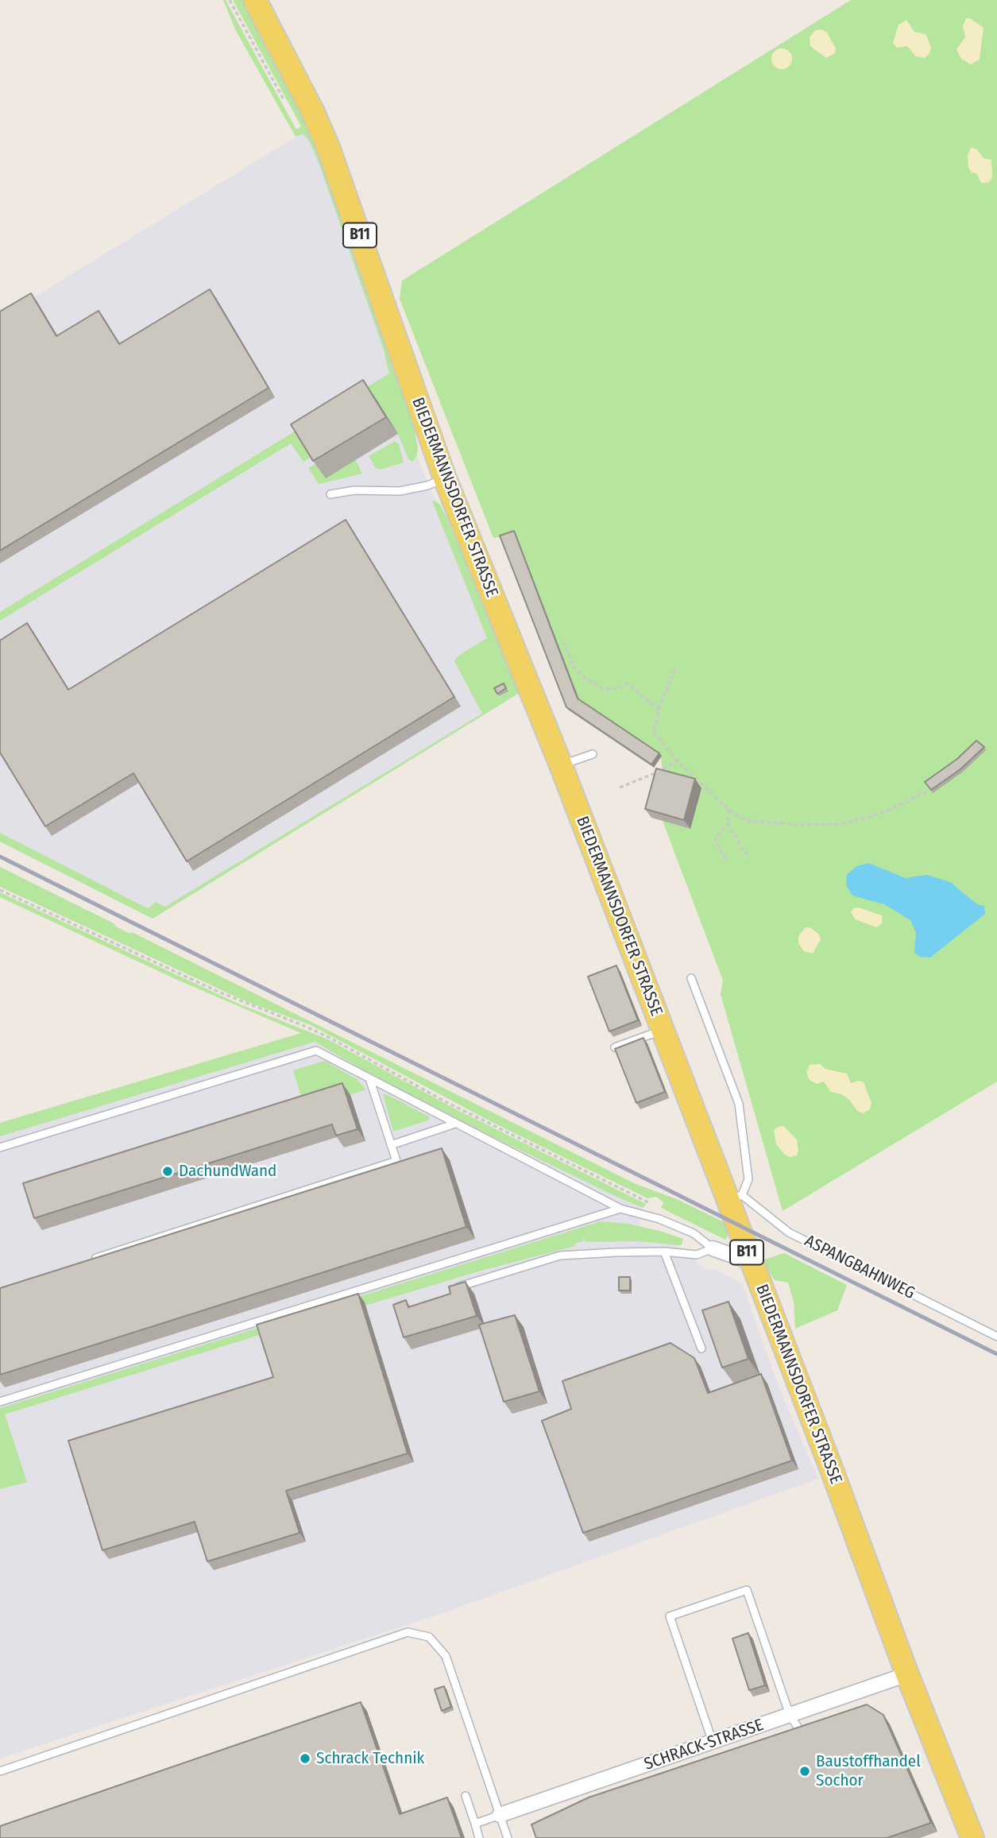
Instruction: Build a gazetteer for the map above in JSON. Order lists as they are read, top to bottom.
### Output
{
  "streets": {
    "main road": ["B11", "BIEDERMANNSDORFER STRASSE"],
    "street": ["SCHRACK-STRASSE"],
    "lane": ["ASPANGBAHNWEG"]
  },
  "crossings": [
    ["BIEDERMANNSDORFER STRASSE", "ASPANGBAHNWEG"],
    ["BIEDERMANNSDORFER STRASSE", "SCHRACK-STRASSE"]
  ],
  "places": ["DachundWand", "Schrack Technik", "Baustoffhandel Sochor"]
}
